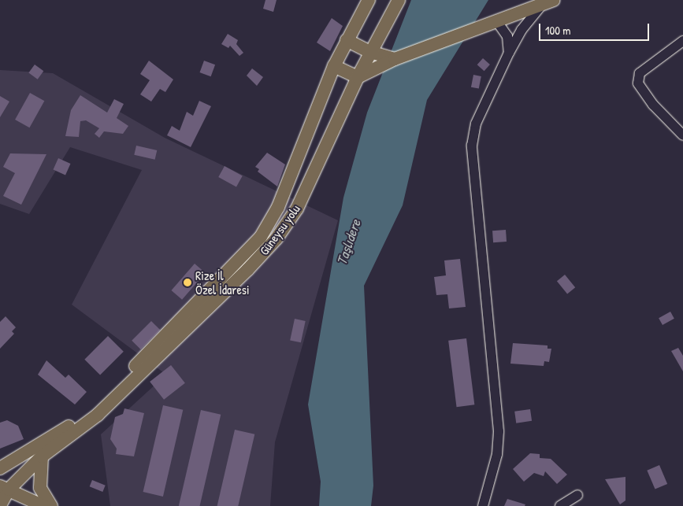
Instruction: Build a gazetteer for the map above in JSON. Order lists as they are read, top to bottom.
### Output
{
  "streets": {
    "main road": ["Güneysu yolu"]
  },
  "water": ["Taşlıdere"],
  "places": ["Rize İl Özel İdaresi"],
  "scale_bar": "100 m"
}
